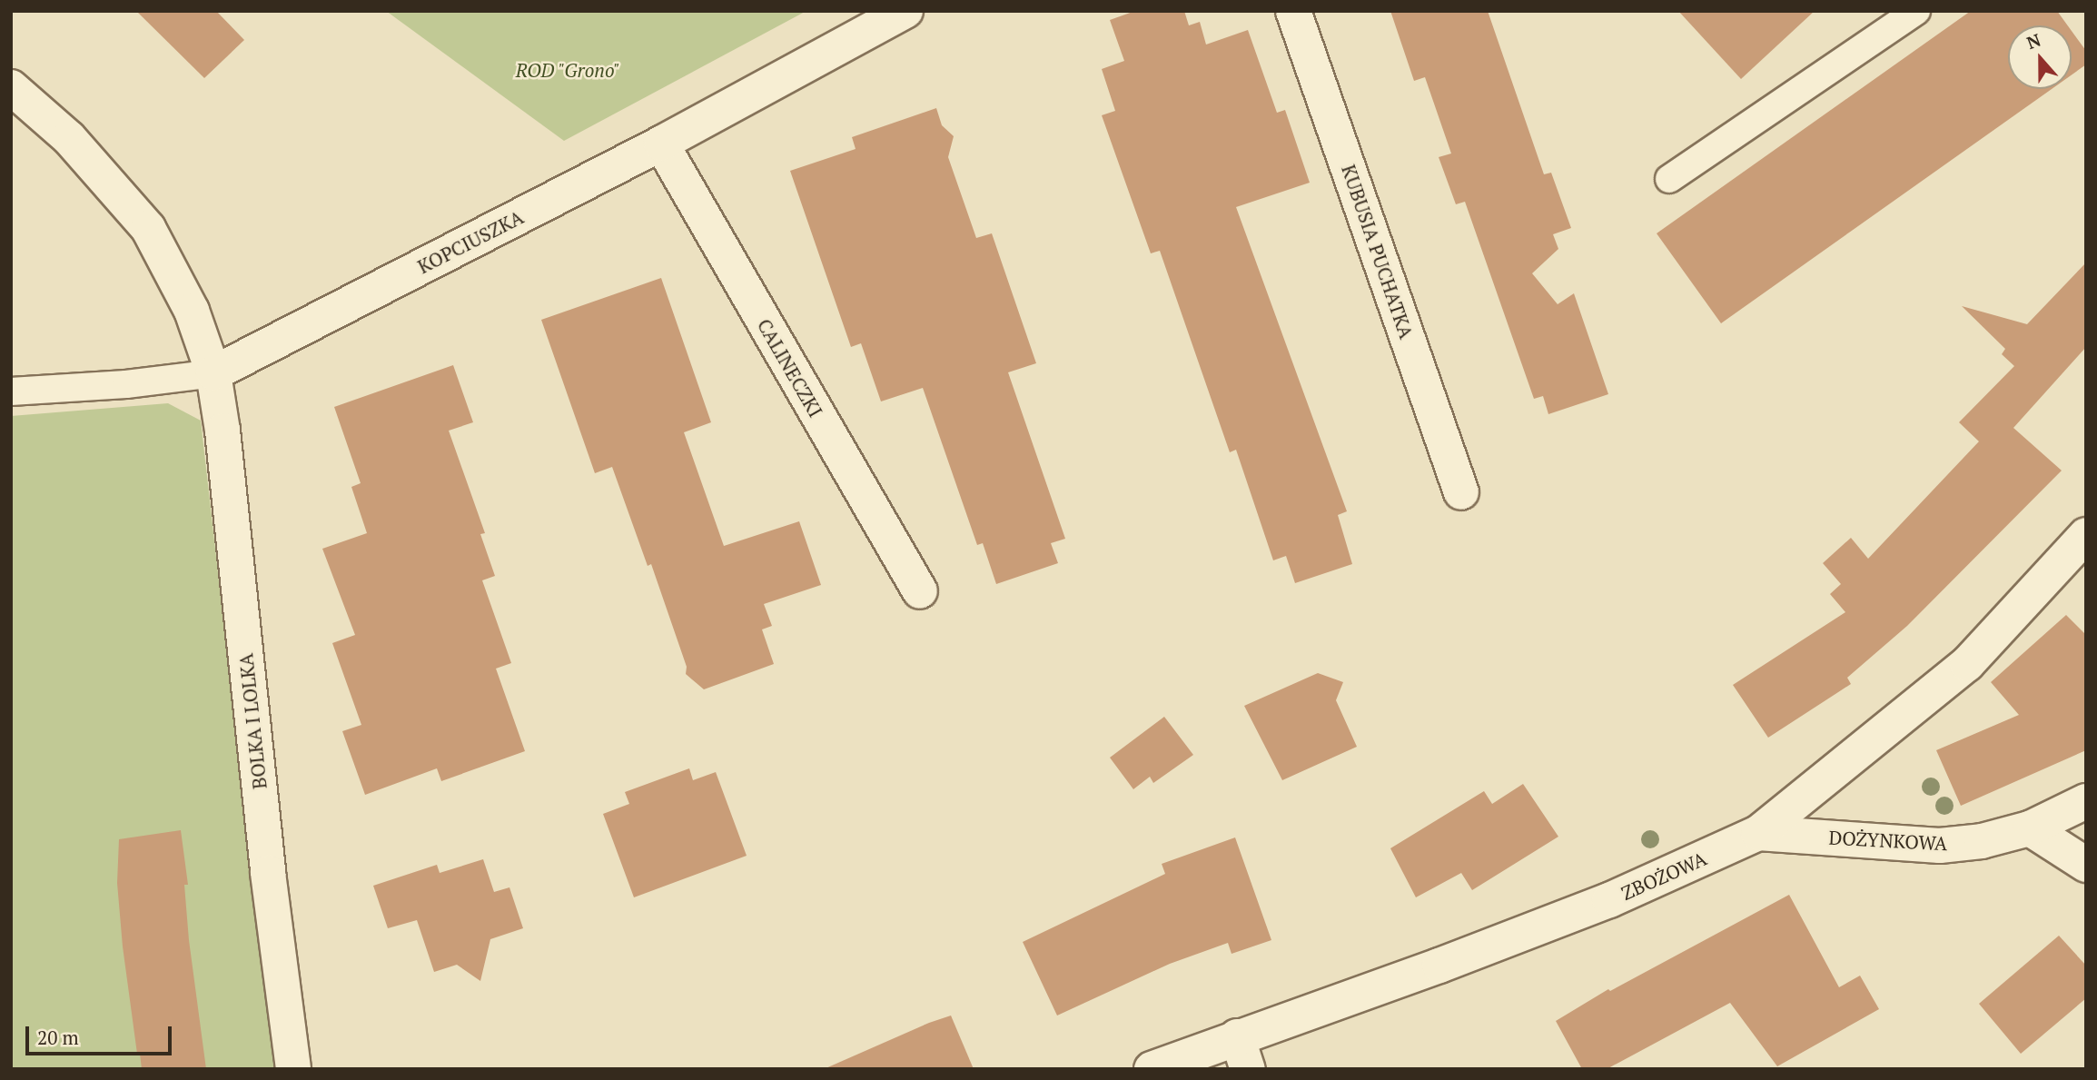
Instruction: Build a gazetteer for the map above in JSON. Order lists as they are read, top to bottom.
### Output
{
  "streets": {
    "street": [
      "KOPCIUSZKA",
      "KUBUSIA PUCHATKA",
      "CALINECZKI",
      "BOLKA I LOLKA",
      "DOŻYNKOWA",
      "ZBOŻOWA"
    ]
  },
  "crossings": [
    ["KOPCIUSZKA", "CALINECZKI"],
    ["KOPCIUSZKA", "BOLKA I LOLKA"],
    ["DOŻYNKOWA", "ZBOŻOWA"]
  ],
  "parks": ["ROD \"Grono\""],
  "scale_bar": "20 m",
  "north": "top"
}
